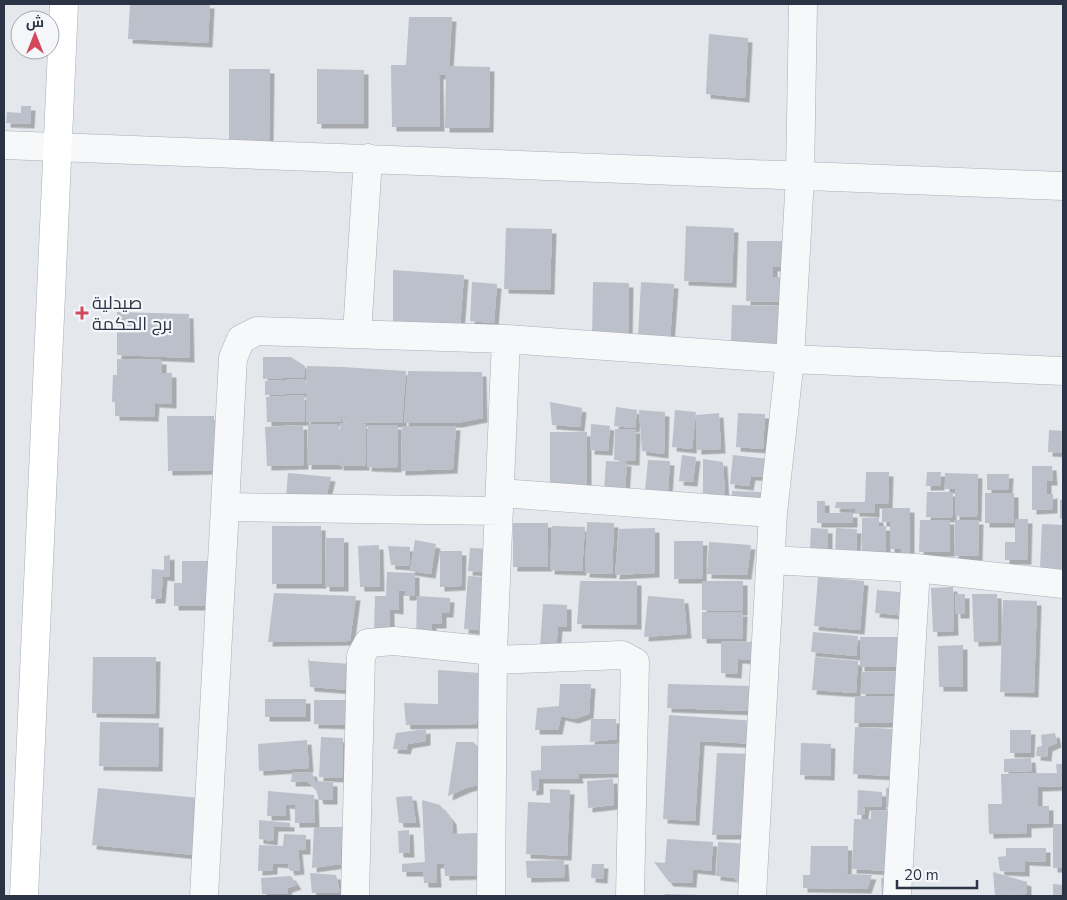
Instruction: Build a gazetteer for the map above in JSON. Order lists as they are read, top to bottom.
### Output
{
  "places": {
    "health": ["صيدلية برج الحكمة"]
  },
  "scale_bar": "20 m",
  "north": "top"
}
